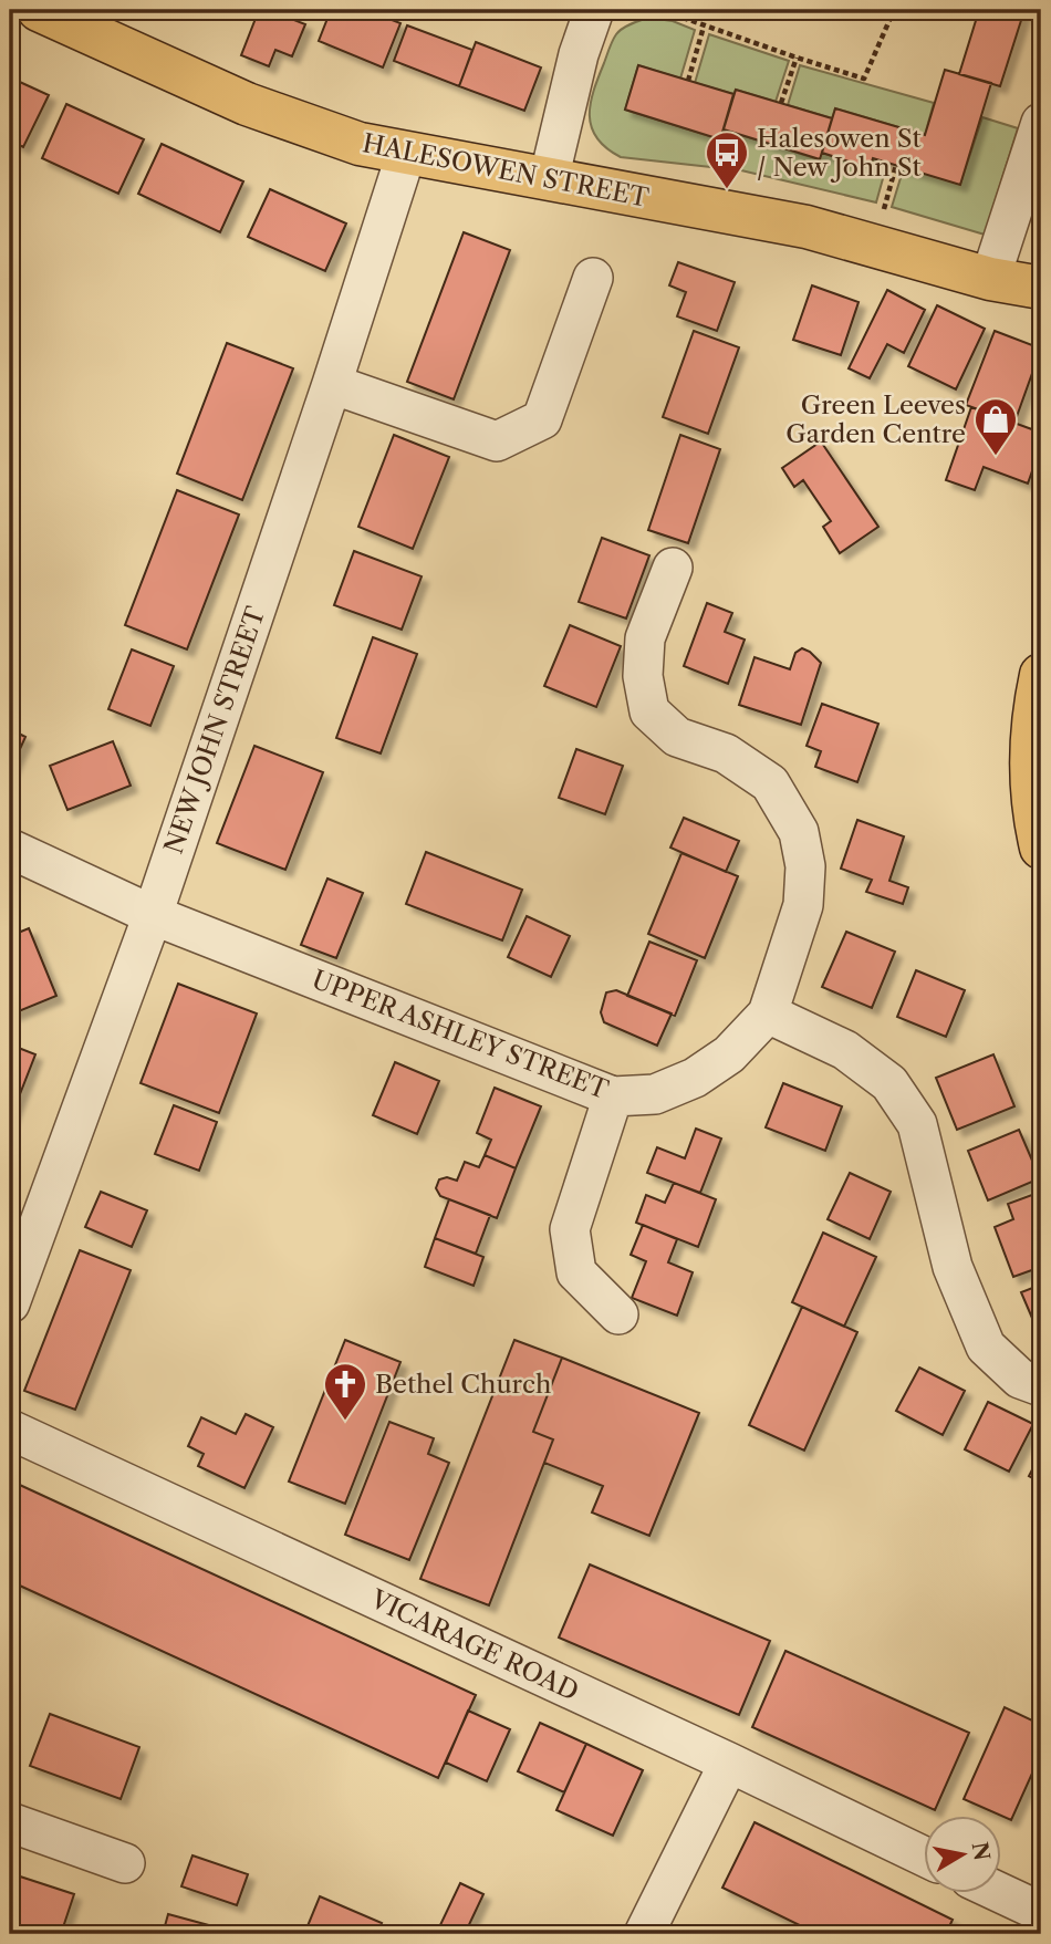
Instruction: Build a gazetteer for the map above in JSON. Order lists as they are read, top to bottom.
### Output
{
  "streets": {
    "main road": ["HALESOWEN STREET"],
    "street": ["NEW JOHN STREET", "UPPER ASHLEY STREET", "VICARAGE ROAD"]
  },
  "crossings": [
    ["HALESOWEN STREET", "NEW JOHN STREET"],
    ["NEW JOHN STREET", "UPPER ASHLEY STREET"]
  ],
  "places": {
    "bus stop": ["Halesowen St / New John St"],
    "shop": ["Green Leeves Garden Centre"],
    "church": ["Bethel Church"]
  },
  "north": "right"
}
